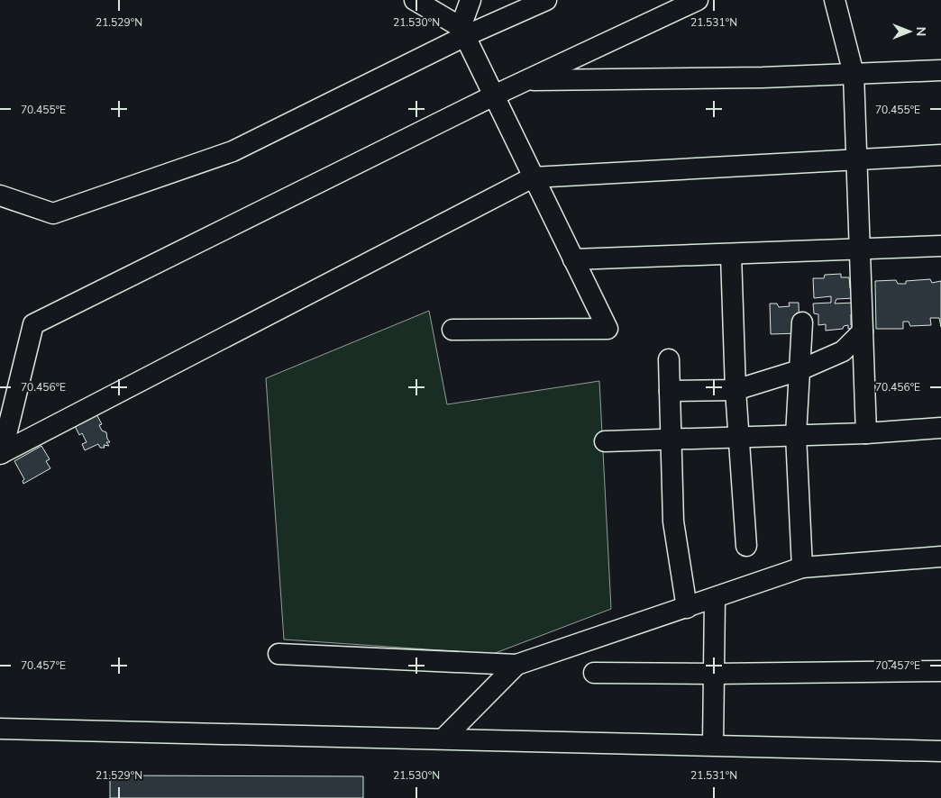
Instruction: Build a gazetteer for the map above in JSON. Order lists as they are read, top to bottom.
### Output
{
  "north": "right",
  "coordinates": [
    "21.529°N",
    "21.530°N",
    "21.531°N",
    "70.455°E",
    "70.456°E",
    "70.457°E"
  ]
}
